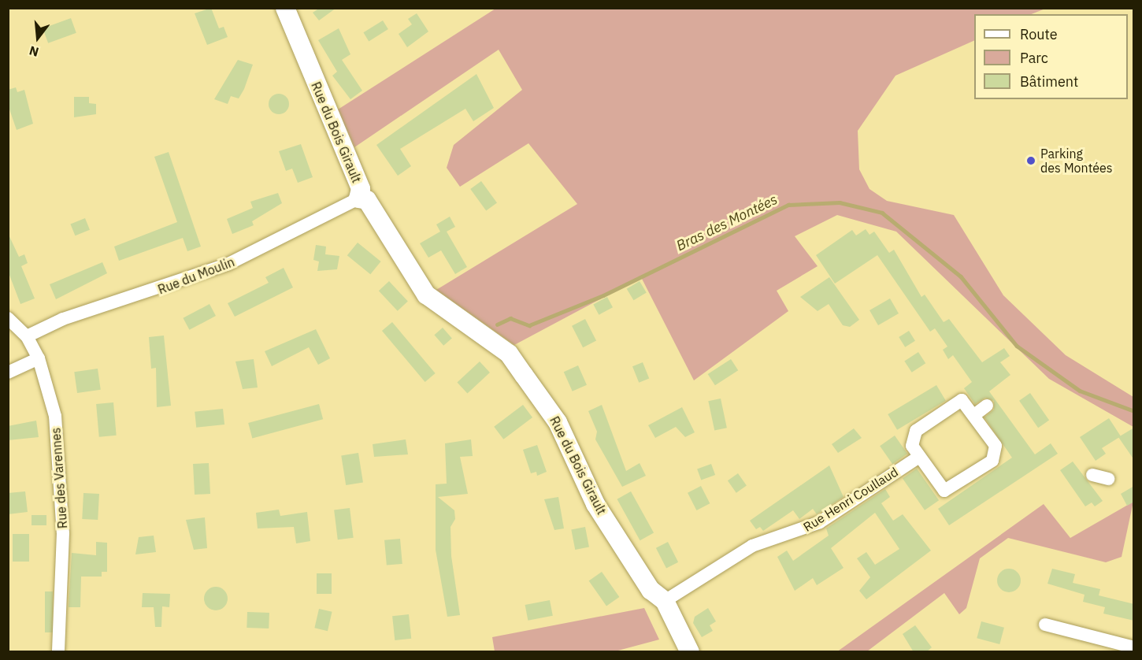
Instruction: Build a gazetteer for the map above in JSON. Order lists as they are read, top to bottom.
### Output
{
  "streets": {
    "street": [
      "Rue du Bois Girault",
      "Rue du Moulin",
      "Rue des Varennes",
      "Rue Henri Coullaud"
    ]
  },
  "crossings": [
    ["Rue du Bois Girault", "Rue du Moulin"],
    ["Rue du Bois Girault", "Rue Henri Coullaud"],
    ["Rue du Moulin", "Rue des Varennes"]
  ],
  "water": ["Bras des Montées"],
  "places": ["Parking des Montées"],
  "legend": ["Route", "Parc", "Bâtiment"],
  "north": "bottom"
}
